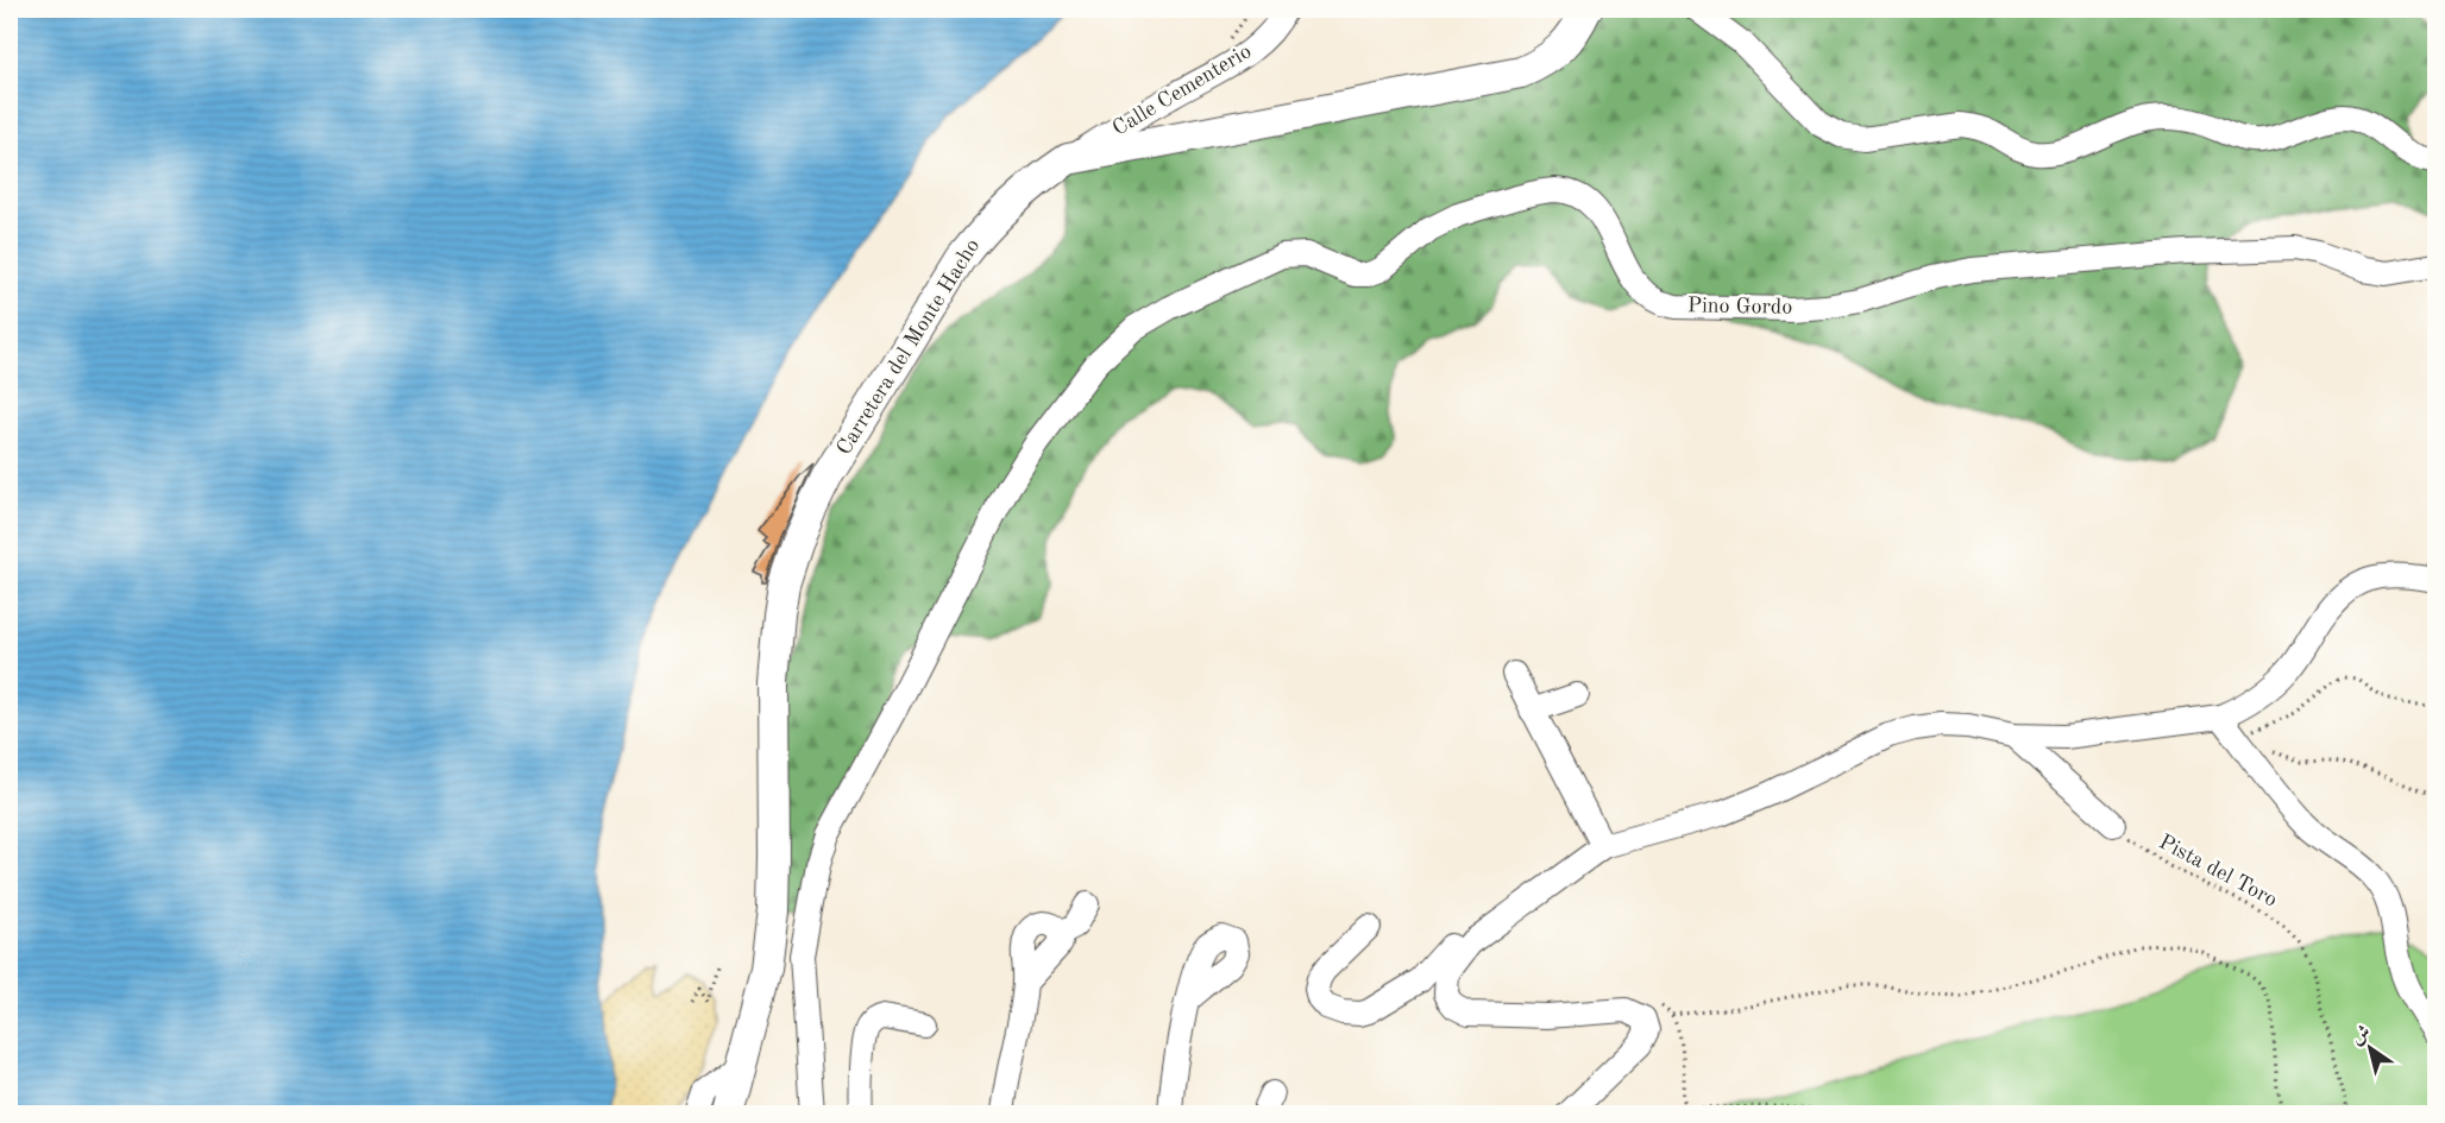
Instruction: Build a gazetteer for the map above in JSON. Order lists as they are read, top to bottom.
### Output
{
  "streets": {
    "main road": ["Carretera del Monte Hacho"],
    "street": ["Calle Cementerio", "Pino Gordo"],
    "path": ["Pista del Toro"]
  },
  "crossings": [
    ["Calle Cementerio", "Carretera del Monte Hacho"]
  ],
  "north": "top left"
}
